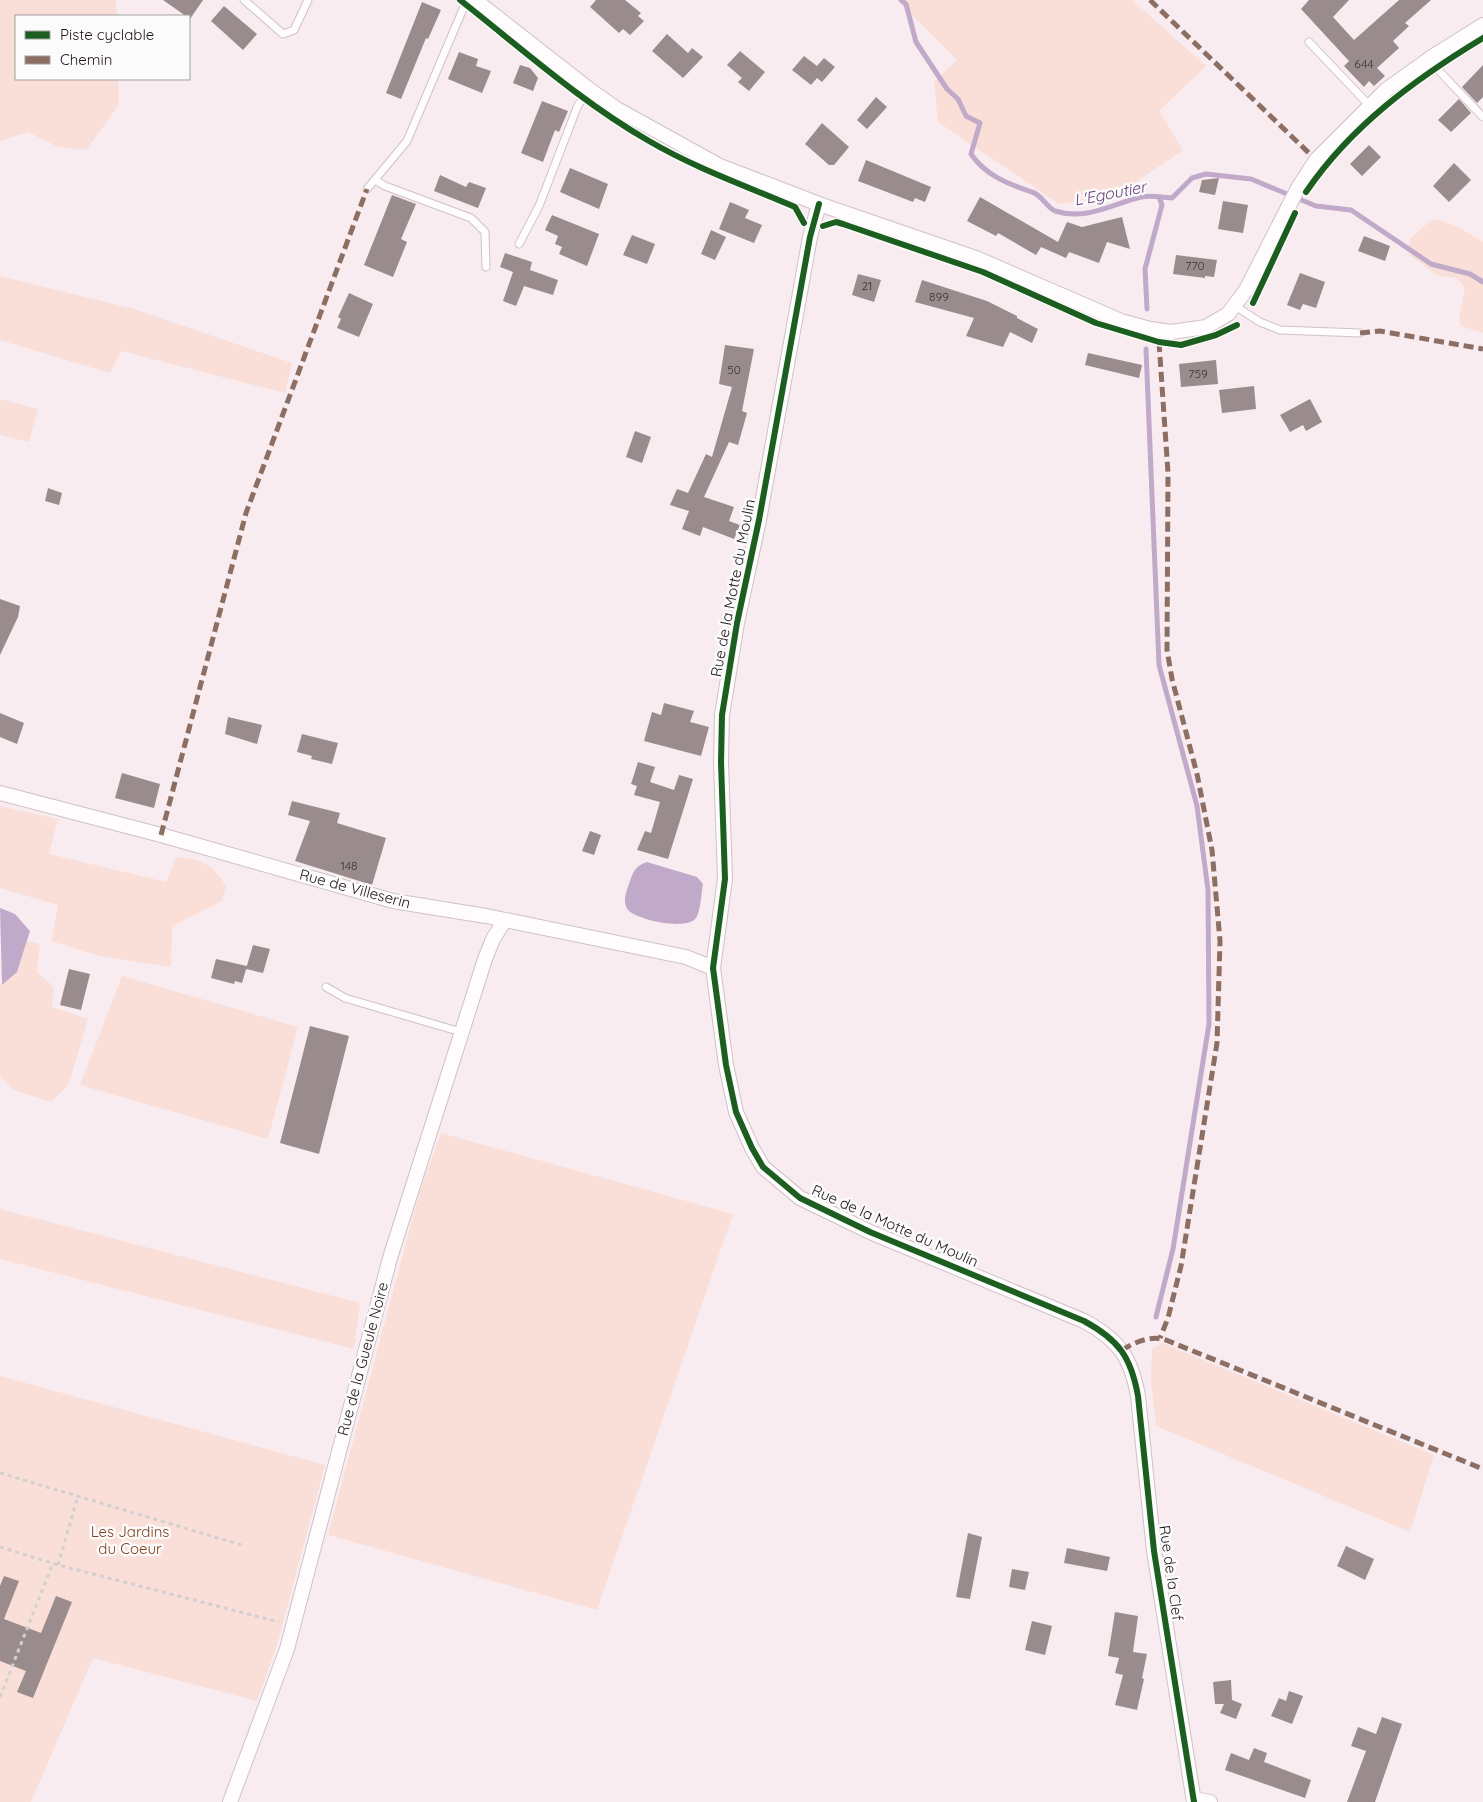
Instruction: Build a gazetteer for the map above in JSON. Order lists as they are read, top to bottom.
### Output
{
  "streets": {
    "street": [
      "Rue de la Motte du Moulin",
      "Rue de Villeserin",
      "Rue de la Gueule Noire",
      "Rue de la Clef"
    ]
  },
  "crossings": [
    ["Rue de la Motte du Moulin", "Rue de Villeserin"],
    ["Rue de la Motte du Moulin", "Rue de la Clef"],
    ["Rue de Villeserin", "Rue de la Gueule Noire"]
  ],
  "water": ["L'Egoutier"],
  "parks": ["Les Jardins du Coeur"],
  "house_numbers": [
    "644",
    "770",
    "21",
    "899",
    "50",
    "759",
    "148"
  ],
  "legend": ["Piste cyclable", "Chemin"]
}
